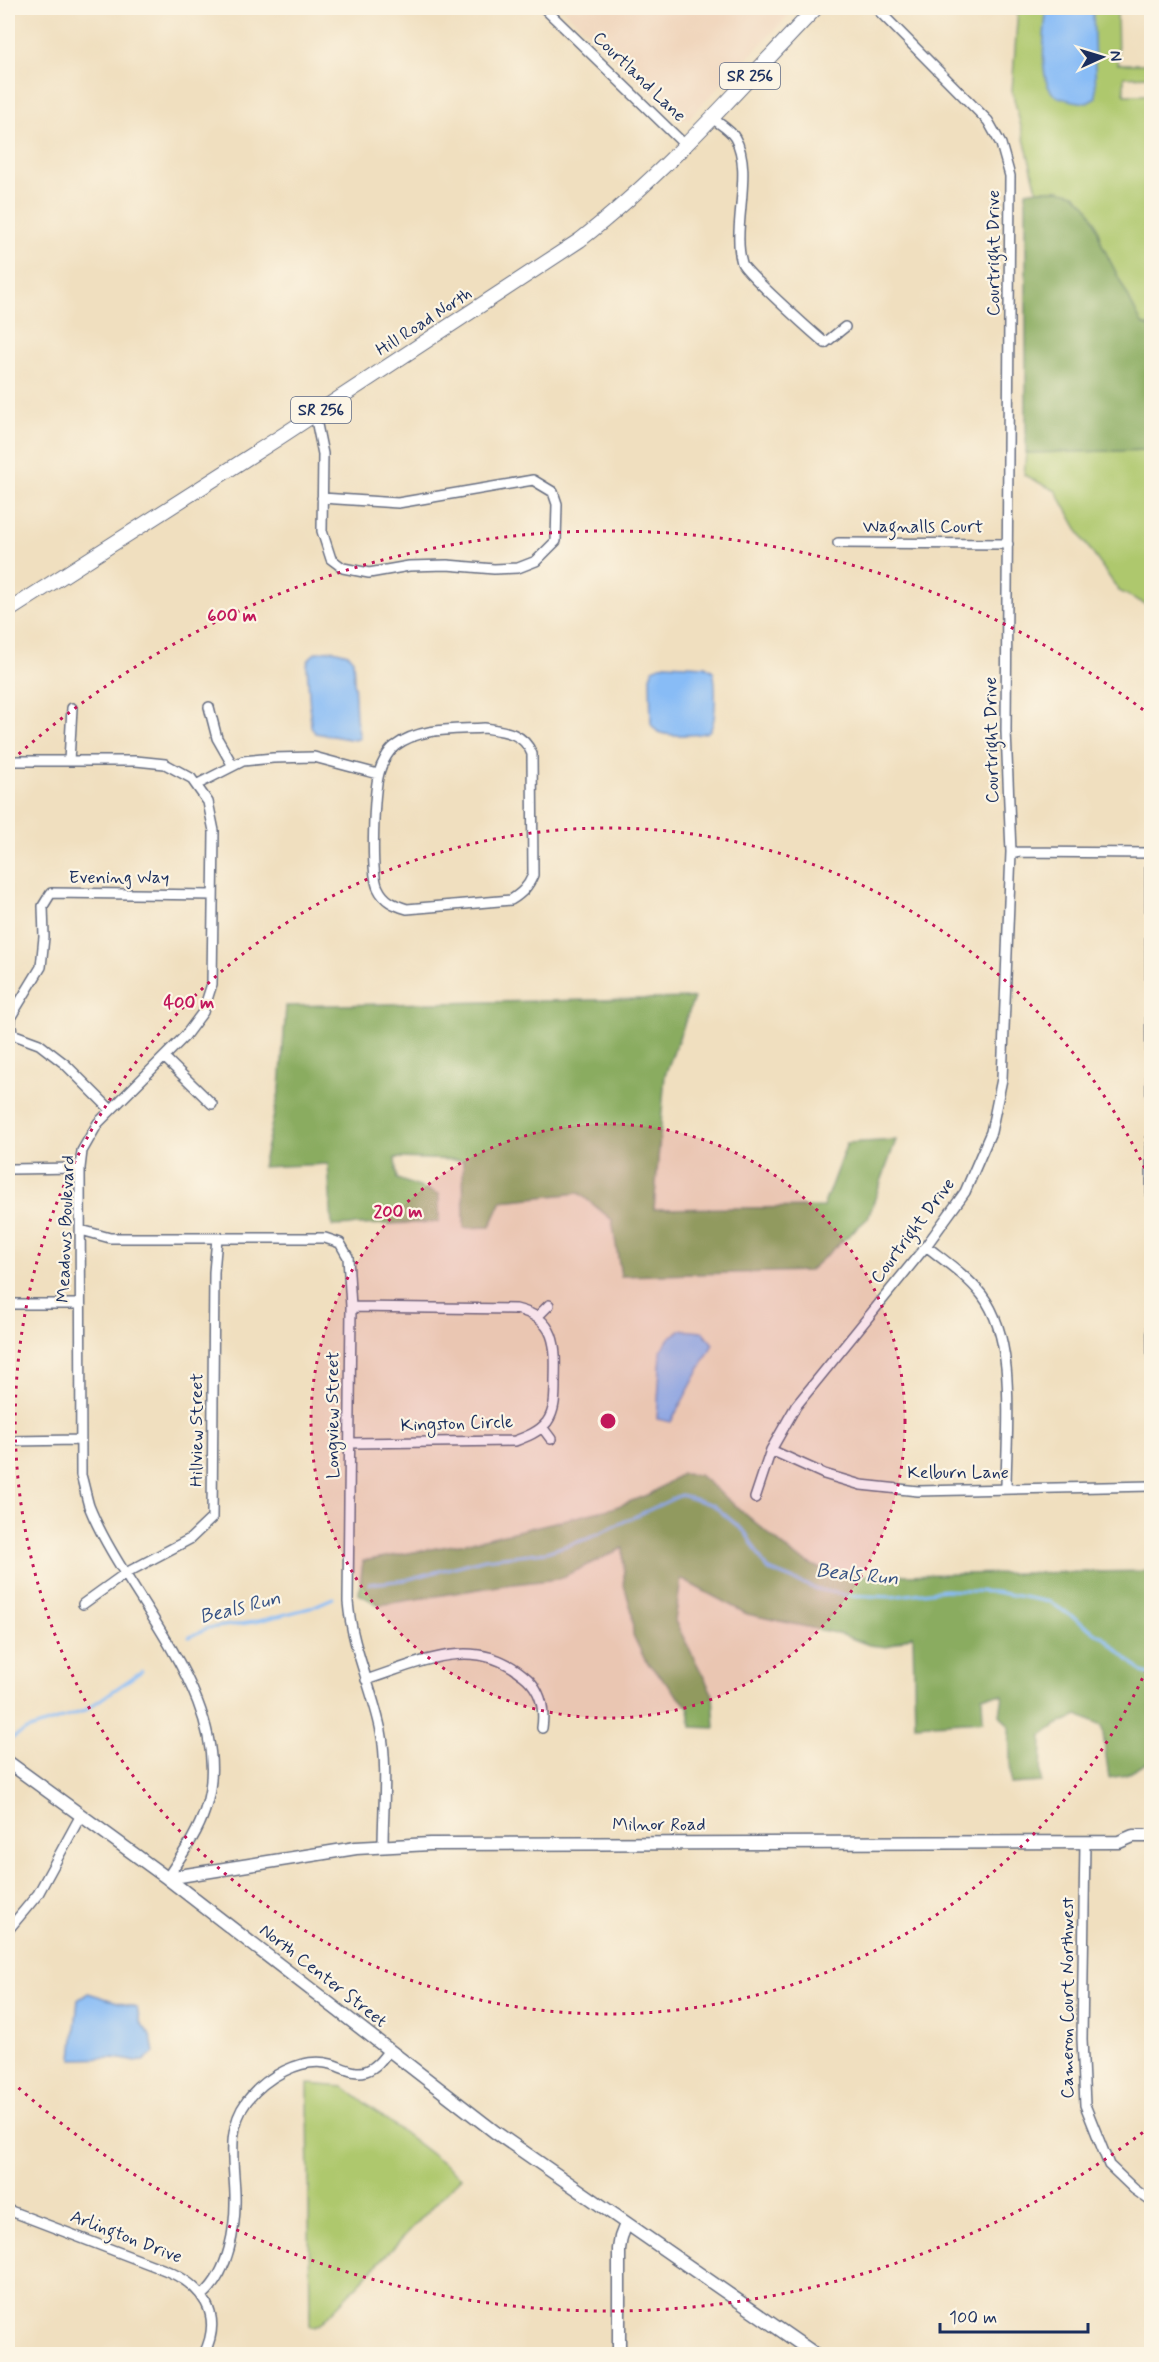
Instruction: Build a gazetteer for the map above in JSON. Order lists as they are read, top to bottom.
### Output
{
  "streets": {
    "main road": [
      "SR 256",
      "Hill Road North",
      "Milnor Road",
      "North Center Street"
    ],
    "street": [
      "Courtland Lane",
      "Courtright Drive",
      "Wagnalls Court",
      "Evening Way",
      "Meadows Boulevard",
      "Longview Street",
      "Kingston Circle",
      "Hillview Street",
      "Kelburn Lane",
      "Cameron Court Northwest",
      "Arlington Drive"
    ]
  },
  "crossings": [
    ["Courtland Lane", "Hill Road North"],
    ["Courtright Drive", "Wagnalls Court"],
    ["Courtright Drive", "Kelburn Lane"],
    ["Evening Way", "Meadows Boulevard"],
    ["Meadows Boulevard", "Longview Street"],
    ["Meadows Boulevard", "Hillview Street"],
    ["Meadows Boulevard", "Milnor Road"],
    ["Meadows Boulevard", "North Center Street"],
    ["Longview Street", "Kingston Circle"],
    ["Longview Street", "Hillview Street"],
    ["Longview Street", "Milnor Road"],
    ["Milnor Road", "North Center Street"],
    ["Milnor Road", "Cameron Court Northwest"]
  ],
  "water": ["Beals Run"],
  "scale_bar": "100 m",
  "north": "right",
  "rings": ["600 m", "400 m", "200 m"]
}
